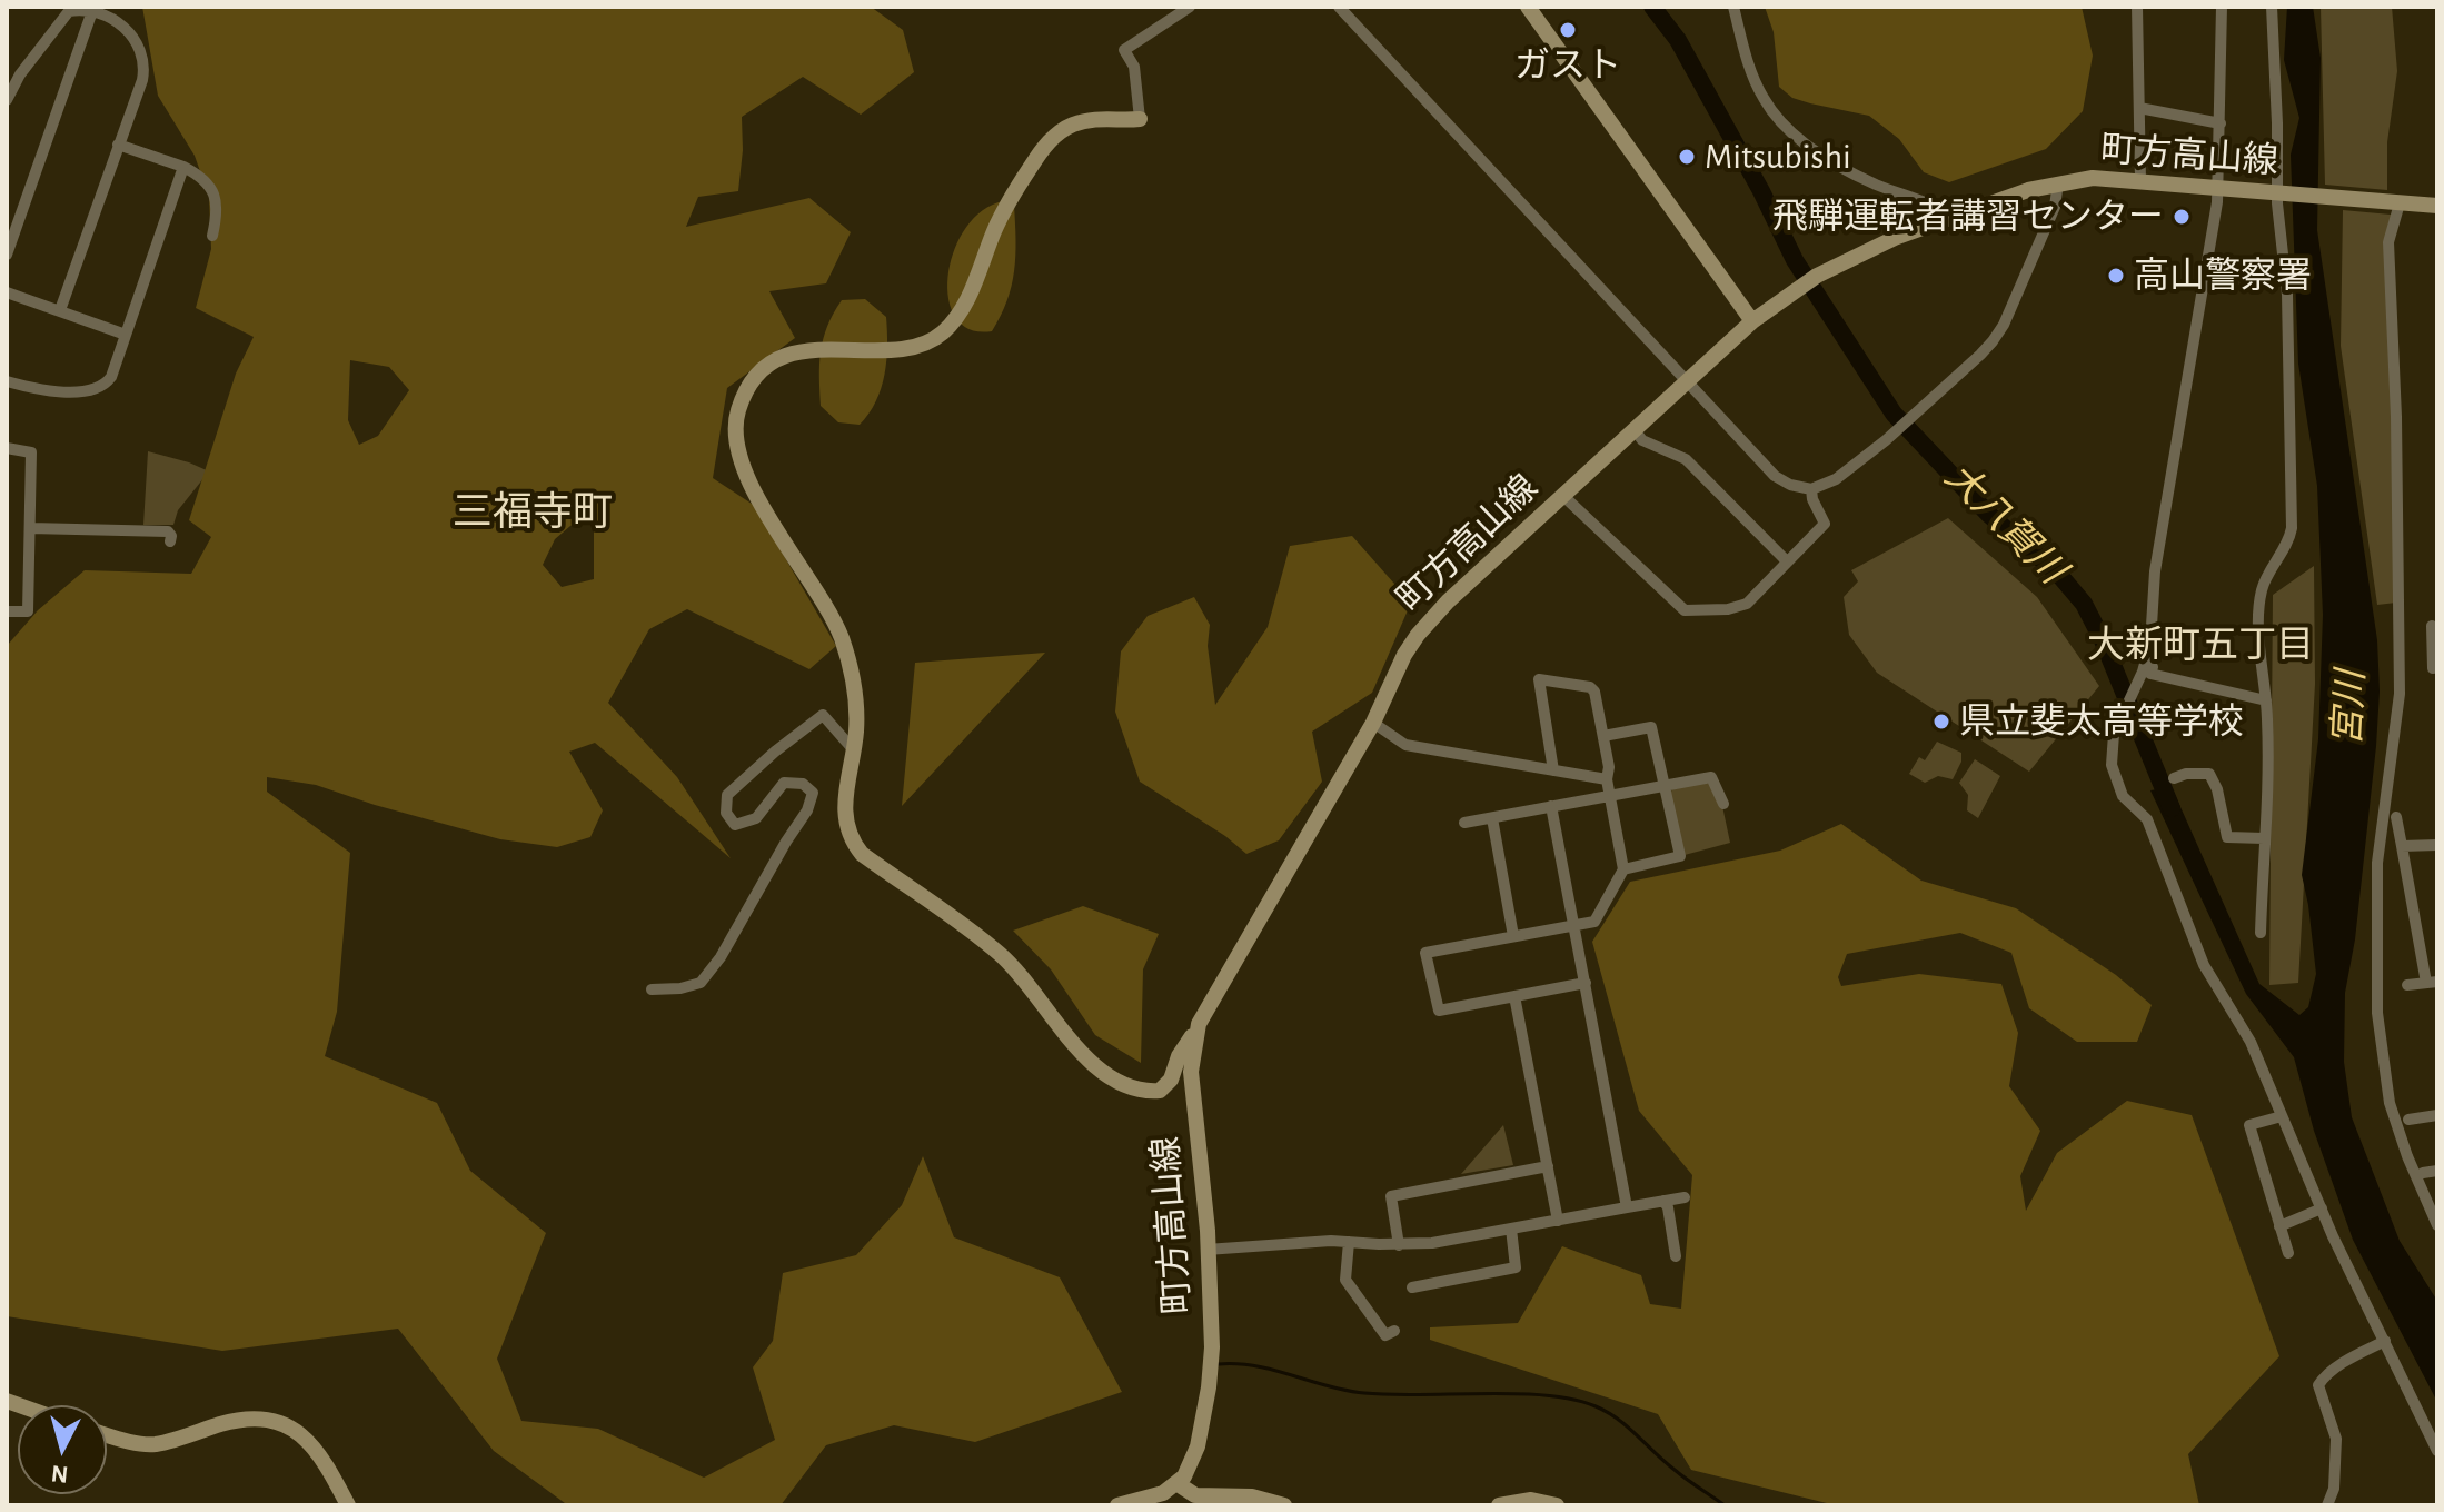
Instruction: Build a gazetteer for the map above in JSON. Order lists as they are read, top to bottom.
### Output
{
  "streets": {
    "street": ["町方高山線"]
  },
  "districts": ["三福寺町", "大新町五丁目"],
  "water": ["大八賀川", "宮川"],
  "places": [
    "ガスト",
    "Mitsubishi",
    "飛騨運転者講習センター",
    "高山警察署",
    "県立斐太高等学校"
  ],
  "north": "bottom"
}
